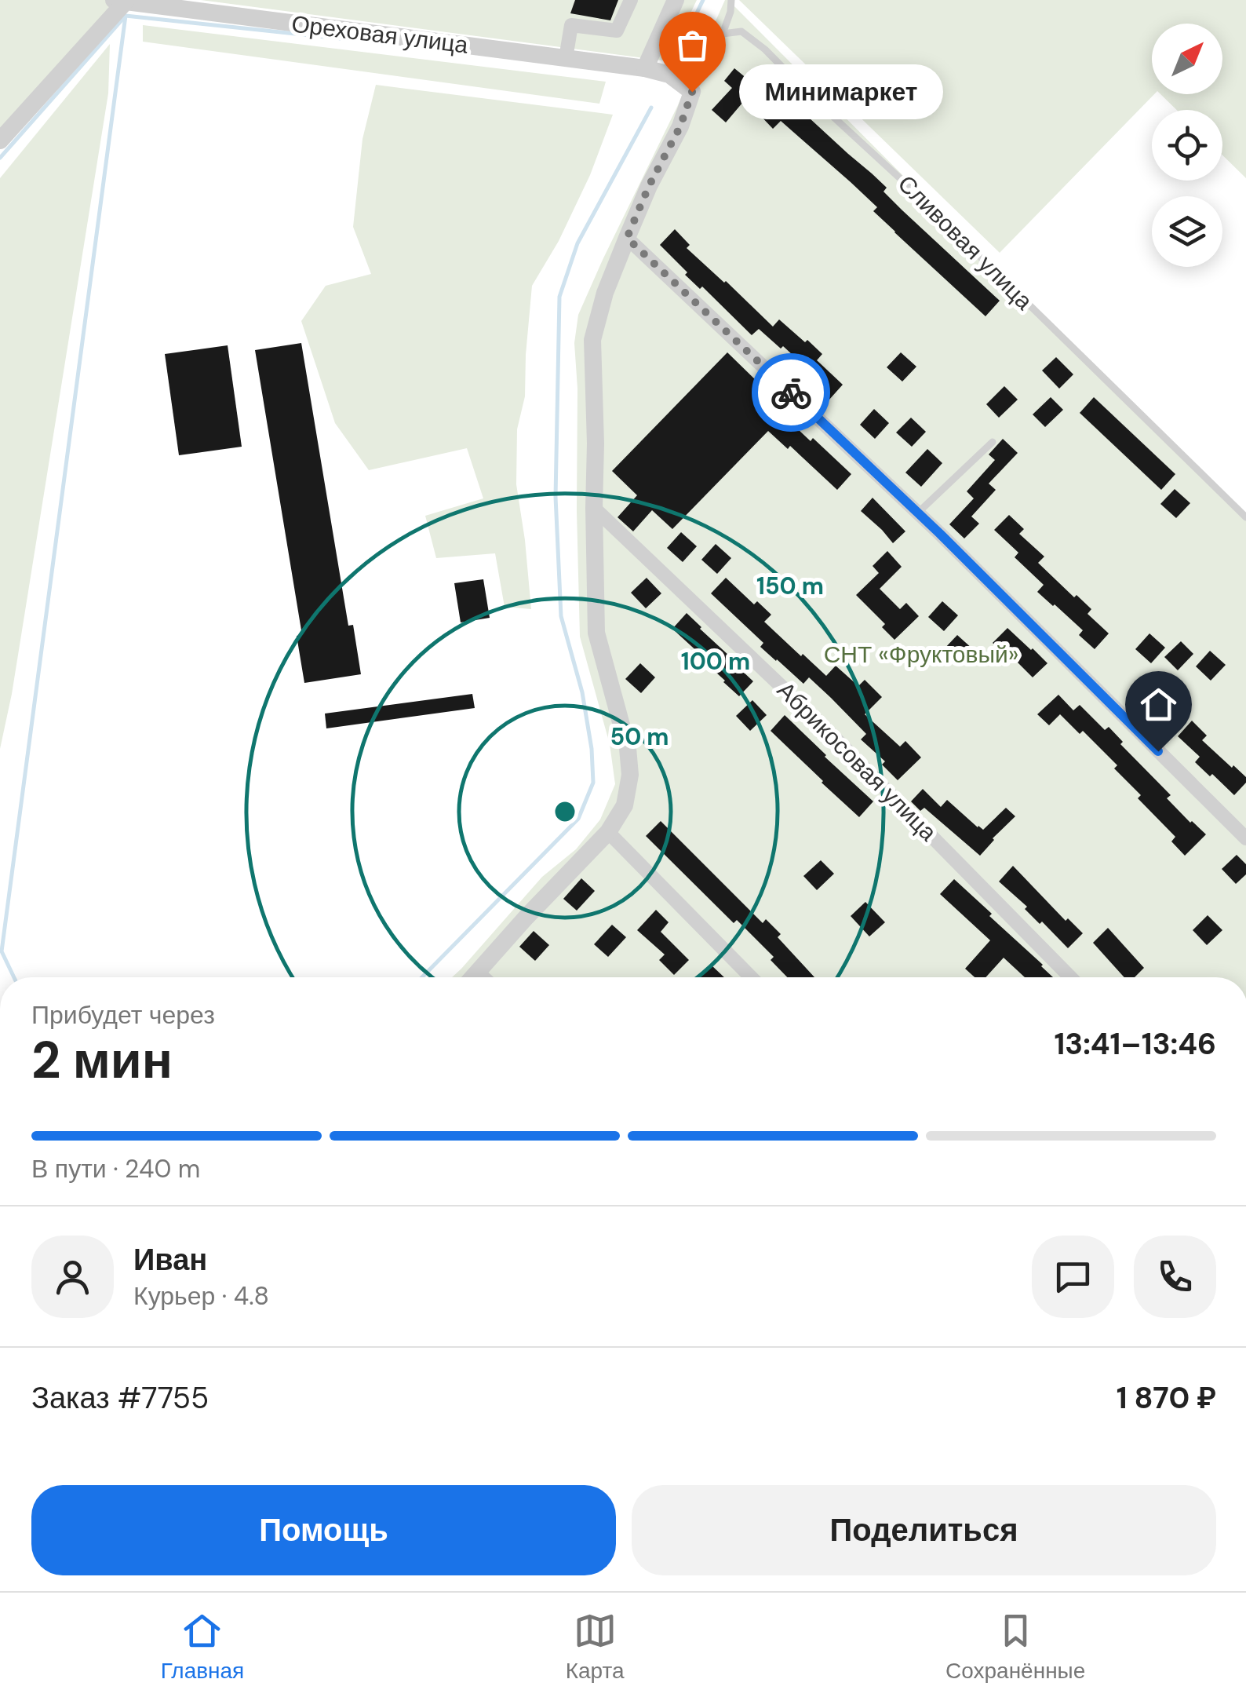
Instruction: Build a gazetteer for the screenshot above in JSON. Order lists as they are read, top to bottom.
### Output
{
  "streets": {
    "street": ["Ореховая улица", "Абрикосовая улица"],
    "lane": ["Сливовая улица"]
  },
  "parks": ["СНТ «Фруктовый»"],
  "places": ["Минимаркет"],
  "north": "top right",
  "page": {
    "bubble": "Минимаркет",
    "heading": ["2 мин", "Прибудет через", "13:41–13:46"],
    "panel": [
      "Иван",
      "Курьер · 4.8",
      "Заказ #7755",
      "1 870 ₽"
    ],
    "bar": "В пути · 240 m",
    "buttons": ["Помощь", "Поделиться"],
    "tabs": ["Главная", "Карта", "Сохранённые"]
  },
  "rings": ["150 m", "100 m", "50 m"]
}
